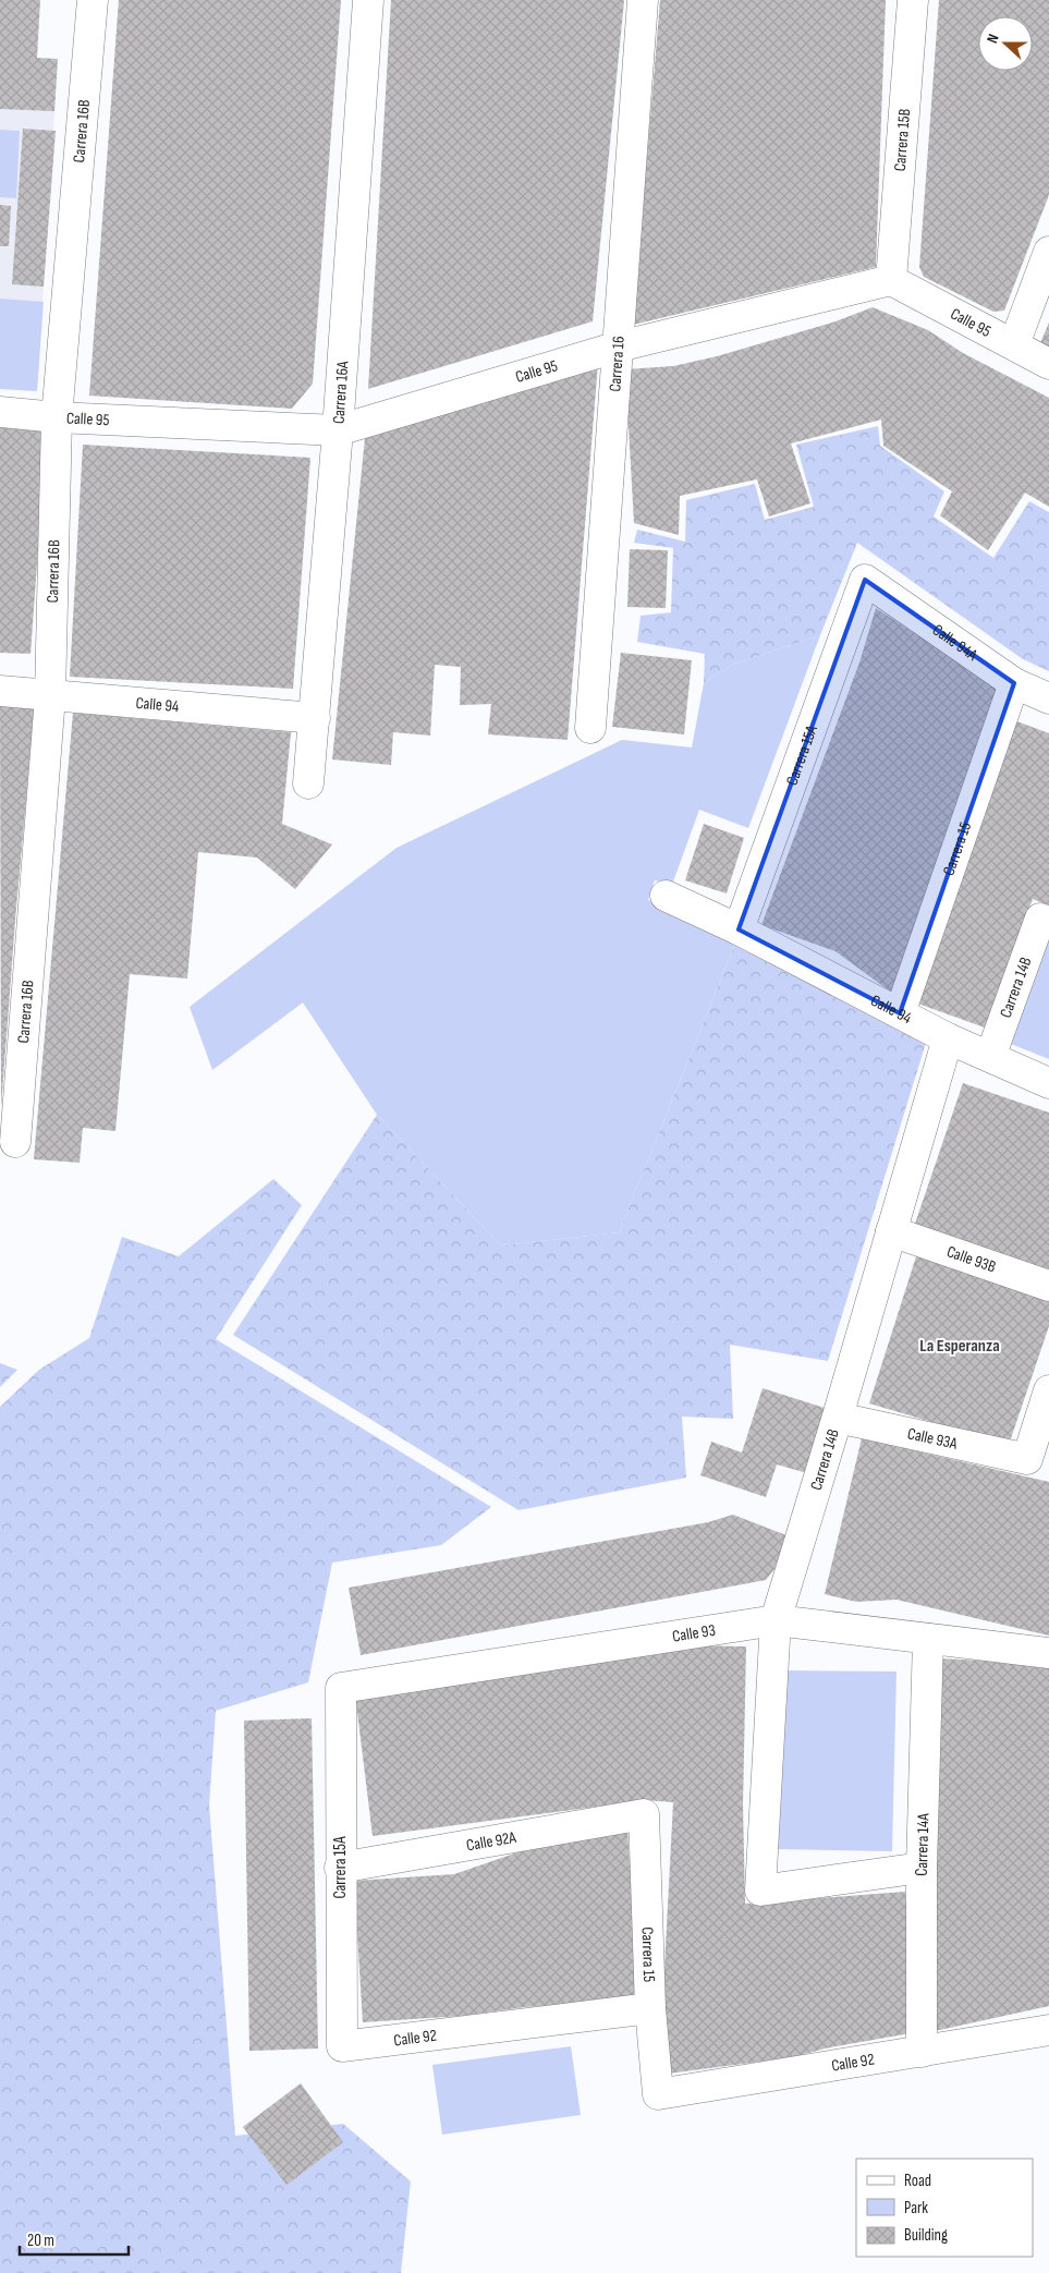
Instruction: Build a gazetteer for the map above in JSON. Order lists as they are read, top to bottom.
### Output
{
  "streets": {
    "street": [
      "Carrera 16B",
      "Carrera 15B",
      "Calle 95",
      "Carrera 16",
      "Carrera 16A",
      "Calle 94A",
      "Calle 94",
      "Carrera 15A",
      "Carrera 15",
      "Carrera 14B",
      "Calle 93B",
      "Calle 93A",
      "Calle 93",
      "Calle 92A",
      "Carrera 14A",
      "Calle 92"
    ]
  },
  "crossings": [
    ["Carrera 16B", "Calle 95"],
    ["Carrera 16B", "Calle 94"],
    ["Carrera 15B", "Calle 95"],
    ["Calle 95", "Carrera 16"],
    ["Calle 95", "Carrera 16A"],
    ["Carrera 16A", "Calle 94"],
    ["Calle 94A", "Carrera 15A"],
    ["Calle 94A", "Carrera 15"],
    ["Calle 94", "Carrera 15A"],
    ["Calle 94", "Carrera 15"],
    ["Calle 94", "Carrera 14B"],
    ["Carrera 15A", "Calle 93"],
    ["Carrera 15A", "Calle 92A"],
    ["Carrera 15A", "Calle 92"],
    ["Carrera 15", "Calle 92A"],
    ["Carrera 15", "Calle 92"],
    ["Carrera 14B", "Calle 93B"],
    ["Carrera 14B", "Calle 93A"],
    ["Carrera 14B", "Calle 93"],
    ["Carrera 14B", "Carrera 14A"],
    ["Calle 93", "Carrera 14A"],
    ["Carrera 14A", "Calle 92"]
  ],
  "districts": ["La Esperanza"],
  "legend": ["Road", "Park", "Building"],
  "scale_bar": "20 m",
  "north": "left"
}
